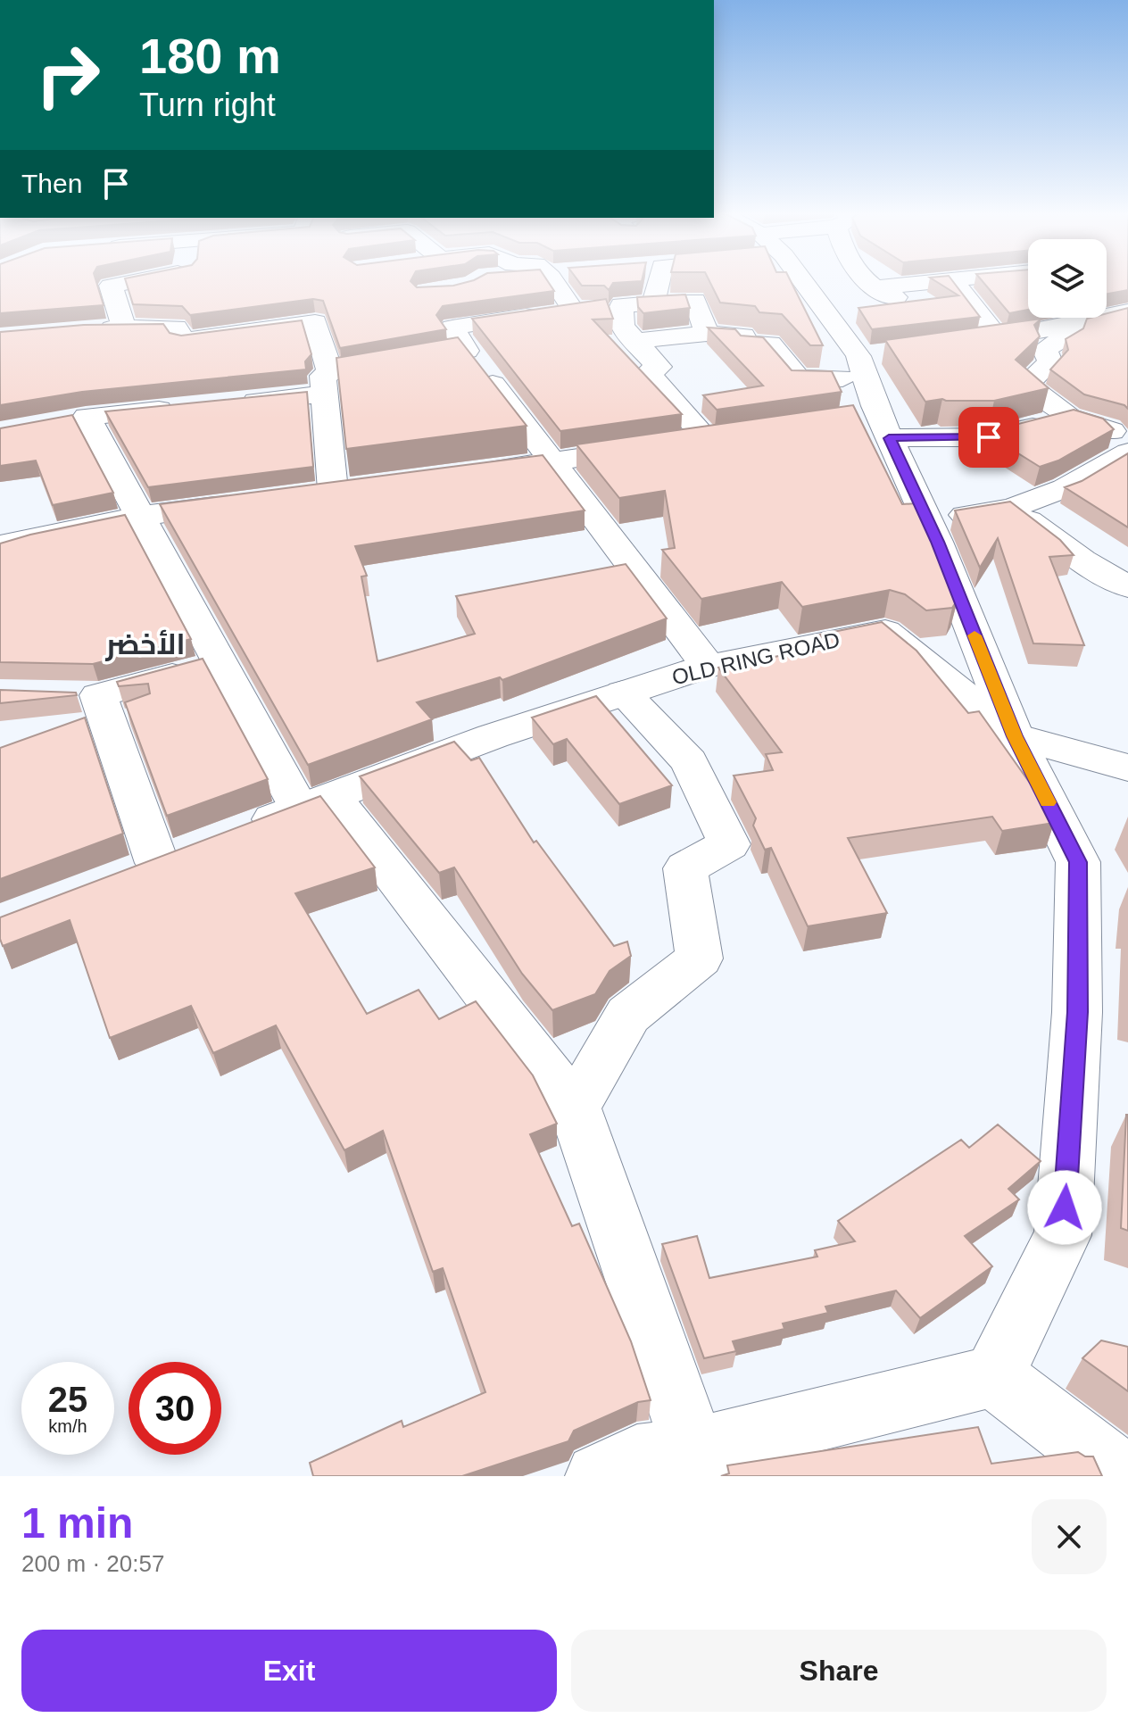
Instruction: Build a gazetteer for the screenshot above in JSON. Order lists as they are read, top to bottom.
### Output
{
  "streets": {
    "street": ["OLD RING ROAD"]
  },
  "districts": ["الأخضر"],
  "page": {
    "turn": ["180 m", "Turn right"],
    "then": "Then",
    "speed": "25 km/h",
    "limit": "30",
    "heading": ["1 min", "200 m · 20:57"],
    "buttons": ["Exit", "Share"]
  }
}
